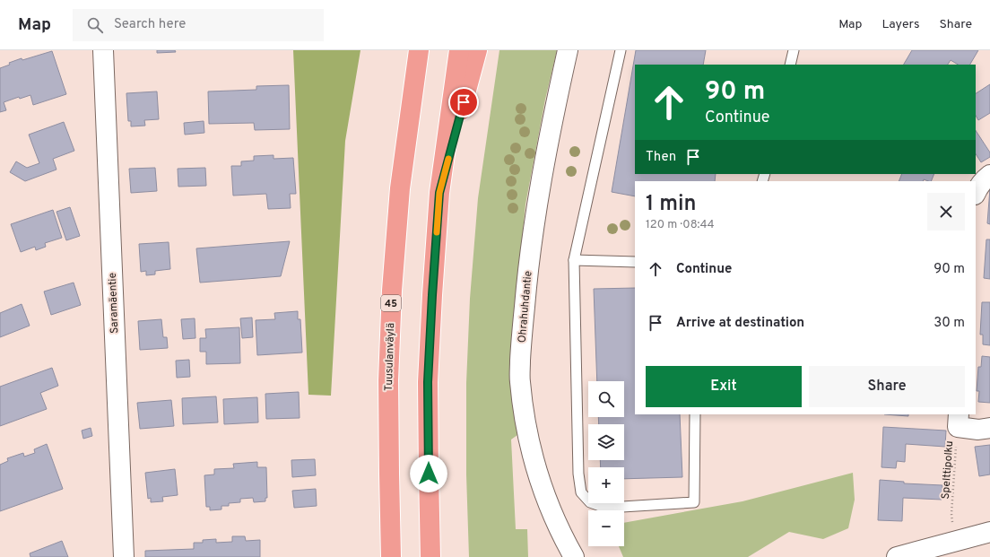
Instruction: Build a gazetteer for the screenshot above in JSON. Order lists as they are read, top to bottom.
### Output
{
  "streets": {
    "highway": ["45", "Tuusulanväylä"],
    "street": ["Saramäentie", "Ohrahuhdantie"],
    "path": ["Spelttipolku"]
  },
  "page": {
    "header": "Map",
    "search": "Search here",
    "nav": ["Map", "Layers", "Share"],
    "turn": ["90 m", "Continue"],
    "then": "Then",
    "heading": ["1 min", "120 m · 08:44"],
    "list": [
      {
        "name": "Continue",
        "value": "90 m"
      },
      {
        "name": "Arrive at destination",
        "value": "30 m"
      }
    ],
    "buttons": ["Exit", "Share"],
    "map_buttons": ["+", "−"]
  }
}
